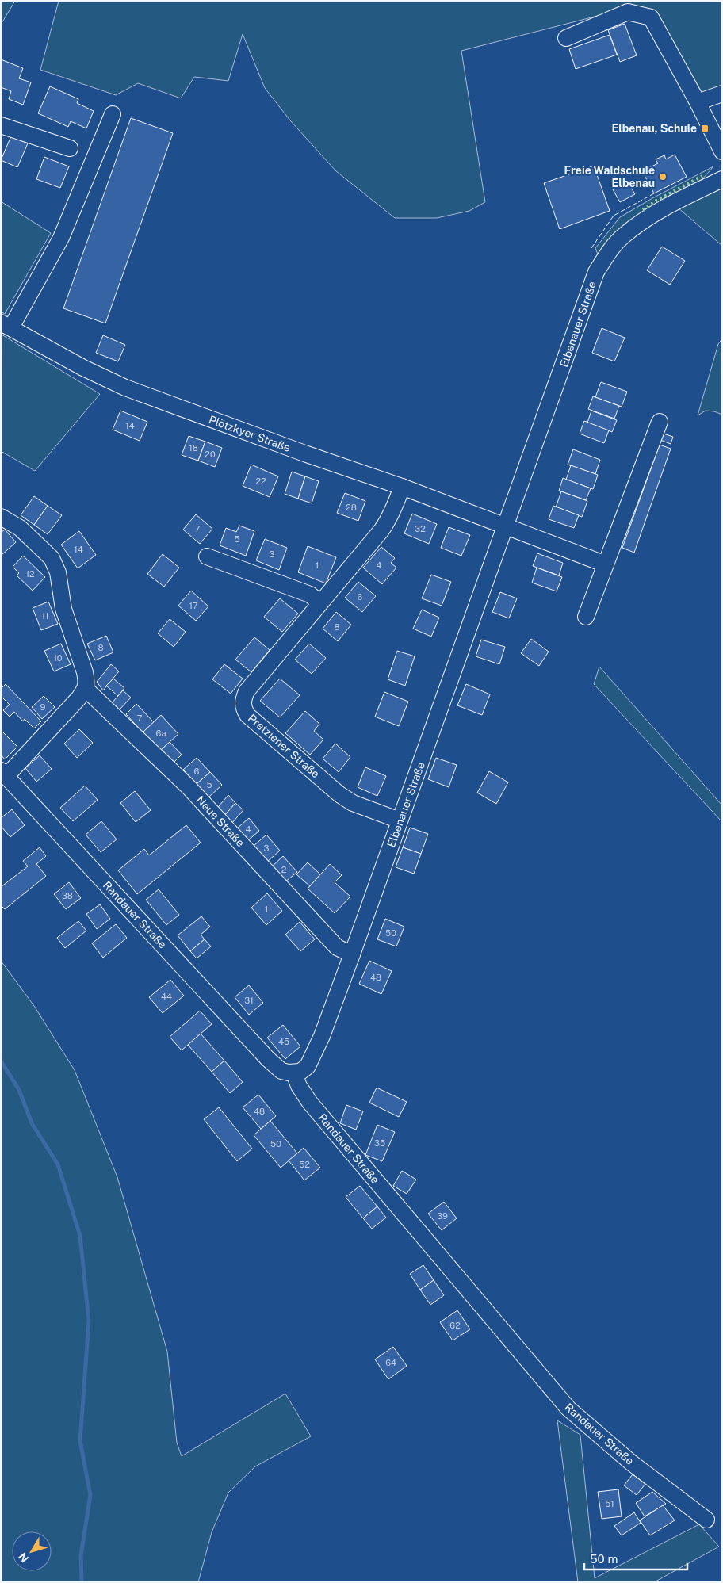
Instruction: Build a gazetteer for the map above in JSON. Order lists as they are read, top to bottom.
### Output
{
  "streets": {
    "street": [
      "Elbenauer Straße",
      "Plötzkyer Straße",
      "Pretziener Straße",
      "Neue Straße",
      "Randauer Straße"
    ]
  },
  "crossings": [
    ["Elbenauer Straße", "Plötzkyer Straße"],
    ["Elbenauer Straße", "Pretziener Straße"],
    ["Elbenauer Straße", "Neue Straße"],
    ["Elbenauer Straße", "Randauer Straße"],
    ["Plötzkyer Straße", "Pretziener Straße"]
  ],
  "places": {
    "transit": ["Elbenau, Schule"],
    "other": ["Freie Waldschule Elbenau"]
  },
  "house_numbers": [
    "14",
    "18",
    "20",
    "22",
    "28",
    "7",
    "32",
    "5",
    "14",
    "3",
    "1",
    "4",
    "12",
    "6",
    "17",
    "11",
    "8",
    "8",
    "10",
    "9",
    "7",
    "6a",
    "6",
    "5",
    "4",
    "3",
    "2",
    "38",
    "1",
    "50",
    "48",
    "44",
    "31",
    "45",
    "48",
    "35",
    "50",
    "52",
    "39",
    "62",
    "64",
    "51"
  ],
  "scale_bar": "50 m",
  "north": "bottom left"
}
